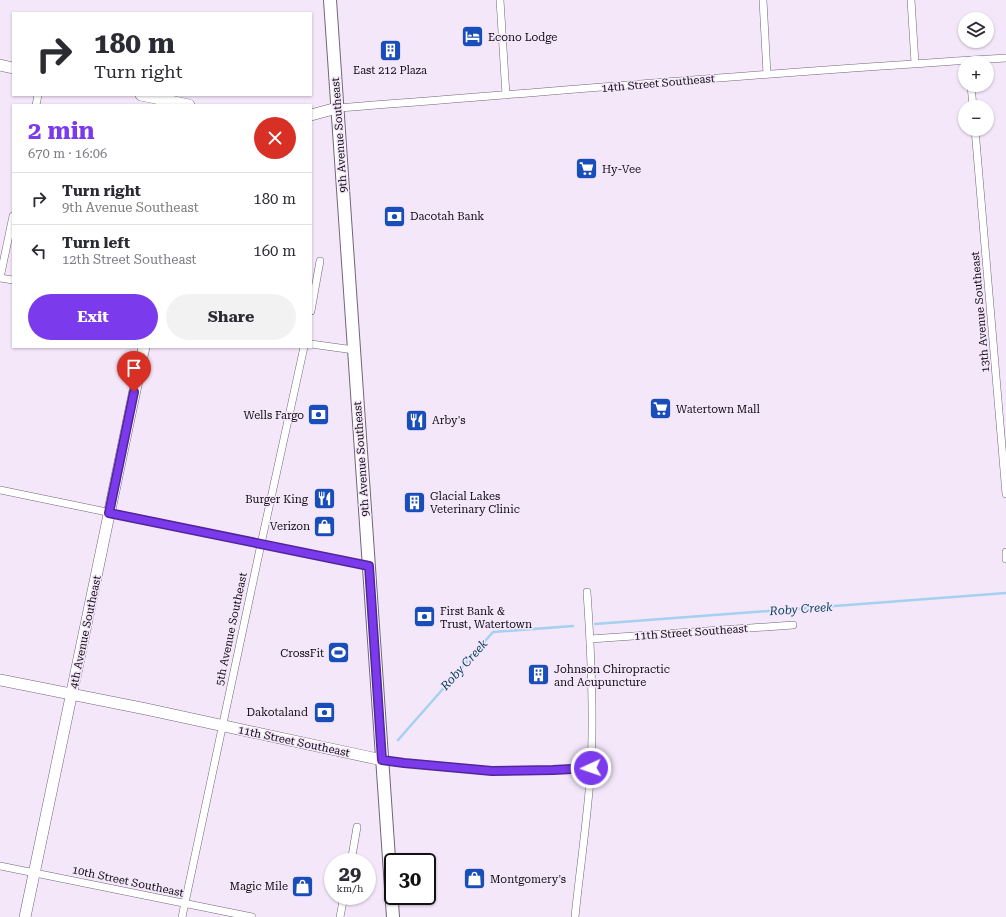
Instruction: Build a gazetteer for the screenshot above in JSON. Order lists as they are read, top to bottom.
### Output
{
  "streets": {
    "main road": ["9th Avenue Southeast"],
    "street": [
      "14th Street Southeast",
      "13th Avenue Southeast",
      "5th Avenue Southeast",
      "4th Avenue Southeast",
      "11th Street Southeast",
      "10th Street Southeast"
    ]
  },
  "crossings": [
    ["14th Street Southeast", "9th Avenue Southeast"],
    ["9th Avenue Southeast", "11th Street Southeast"],
    ["5th Avenue Southeast", "11th Street Southeast"],
    ["5th Avenue Southeast", "10th Street Southeast"],
    ["4th Avenue Southeast", "11th Street Southeast"],
    ["4th Avenue Southeast", "10th Street Southeast"]
  ],
  "water": ["Roby Creek"],
  "places": {
    "hotel": ["Econo Lodge"],
    "building": ["East 212 Plaza", "Glacial Lakes Veterinary Clinic", "Johnson Chiropractic and Acupuncture"],
    "supermarket": ["Hy-Vee", "Watertown Mall"],
    "bank": [
      "Dacotah Bank",
      "Wells Fargo",
      "First Bank & Trust, Watertown",
      "Dakotaland"
    ],
    "restaurant": ["Arby's", "Burger King"],
    "shop": ["Verizon", "Montgomery's", "Magic Mile"],
    "sports": ["CrossFit"]
  },
  "page": {
    "map_buttons": ["+", "−"],
    "turn": ["180 m", "Turn right"],
    "heading": ["2 min", "670 m · 16:06"],
    "list": [
      {
        "name": "Turn right",
        "note": "9th Avenue Southeast",
        "value": "180 m"
      },
      {
        "name": "Turn left",
        "note": "12th Street Southeast",
        "value": "160 m"
      }
    ],
    "buttons": ["Exit", "Share"],
    "speed": "29 km/h",
    "limit": "30"
  }
}
